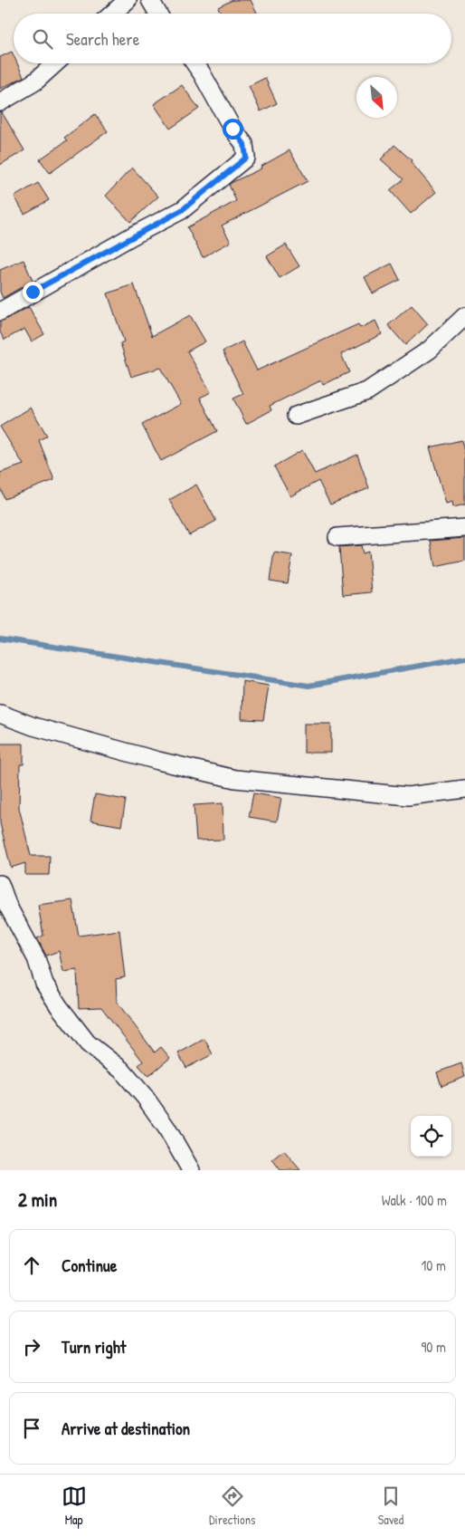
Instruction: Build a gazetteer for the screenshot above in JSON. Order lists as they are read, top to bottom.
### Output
{
  "north": "bottom right",
  "page": {
    "search": "Search here",
    "heading": ["2 min", "Walk · 100 m"],
    "list": [
      ["Continue", "10 m"],
      ["Turn right", "90 m"],
      "Arrive at destination"
    ],
    "nav": ["Map", "Directions", "Saved"]
  }
}
